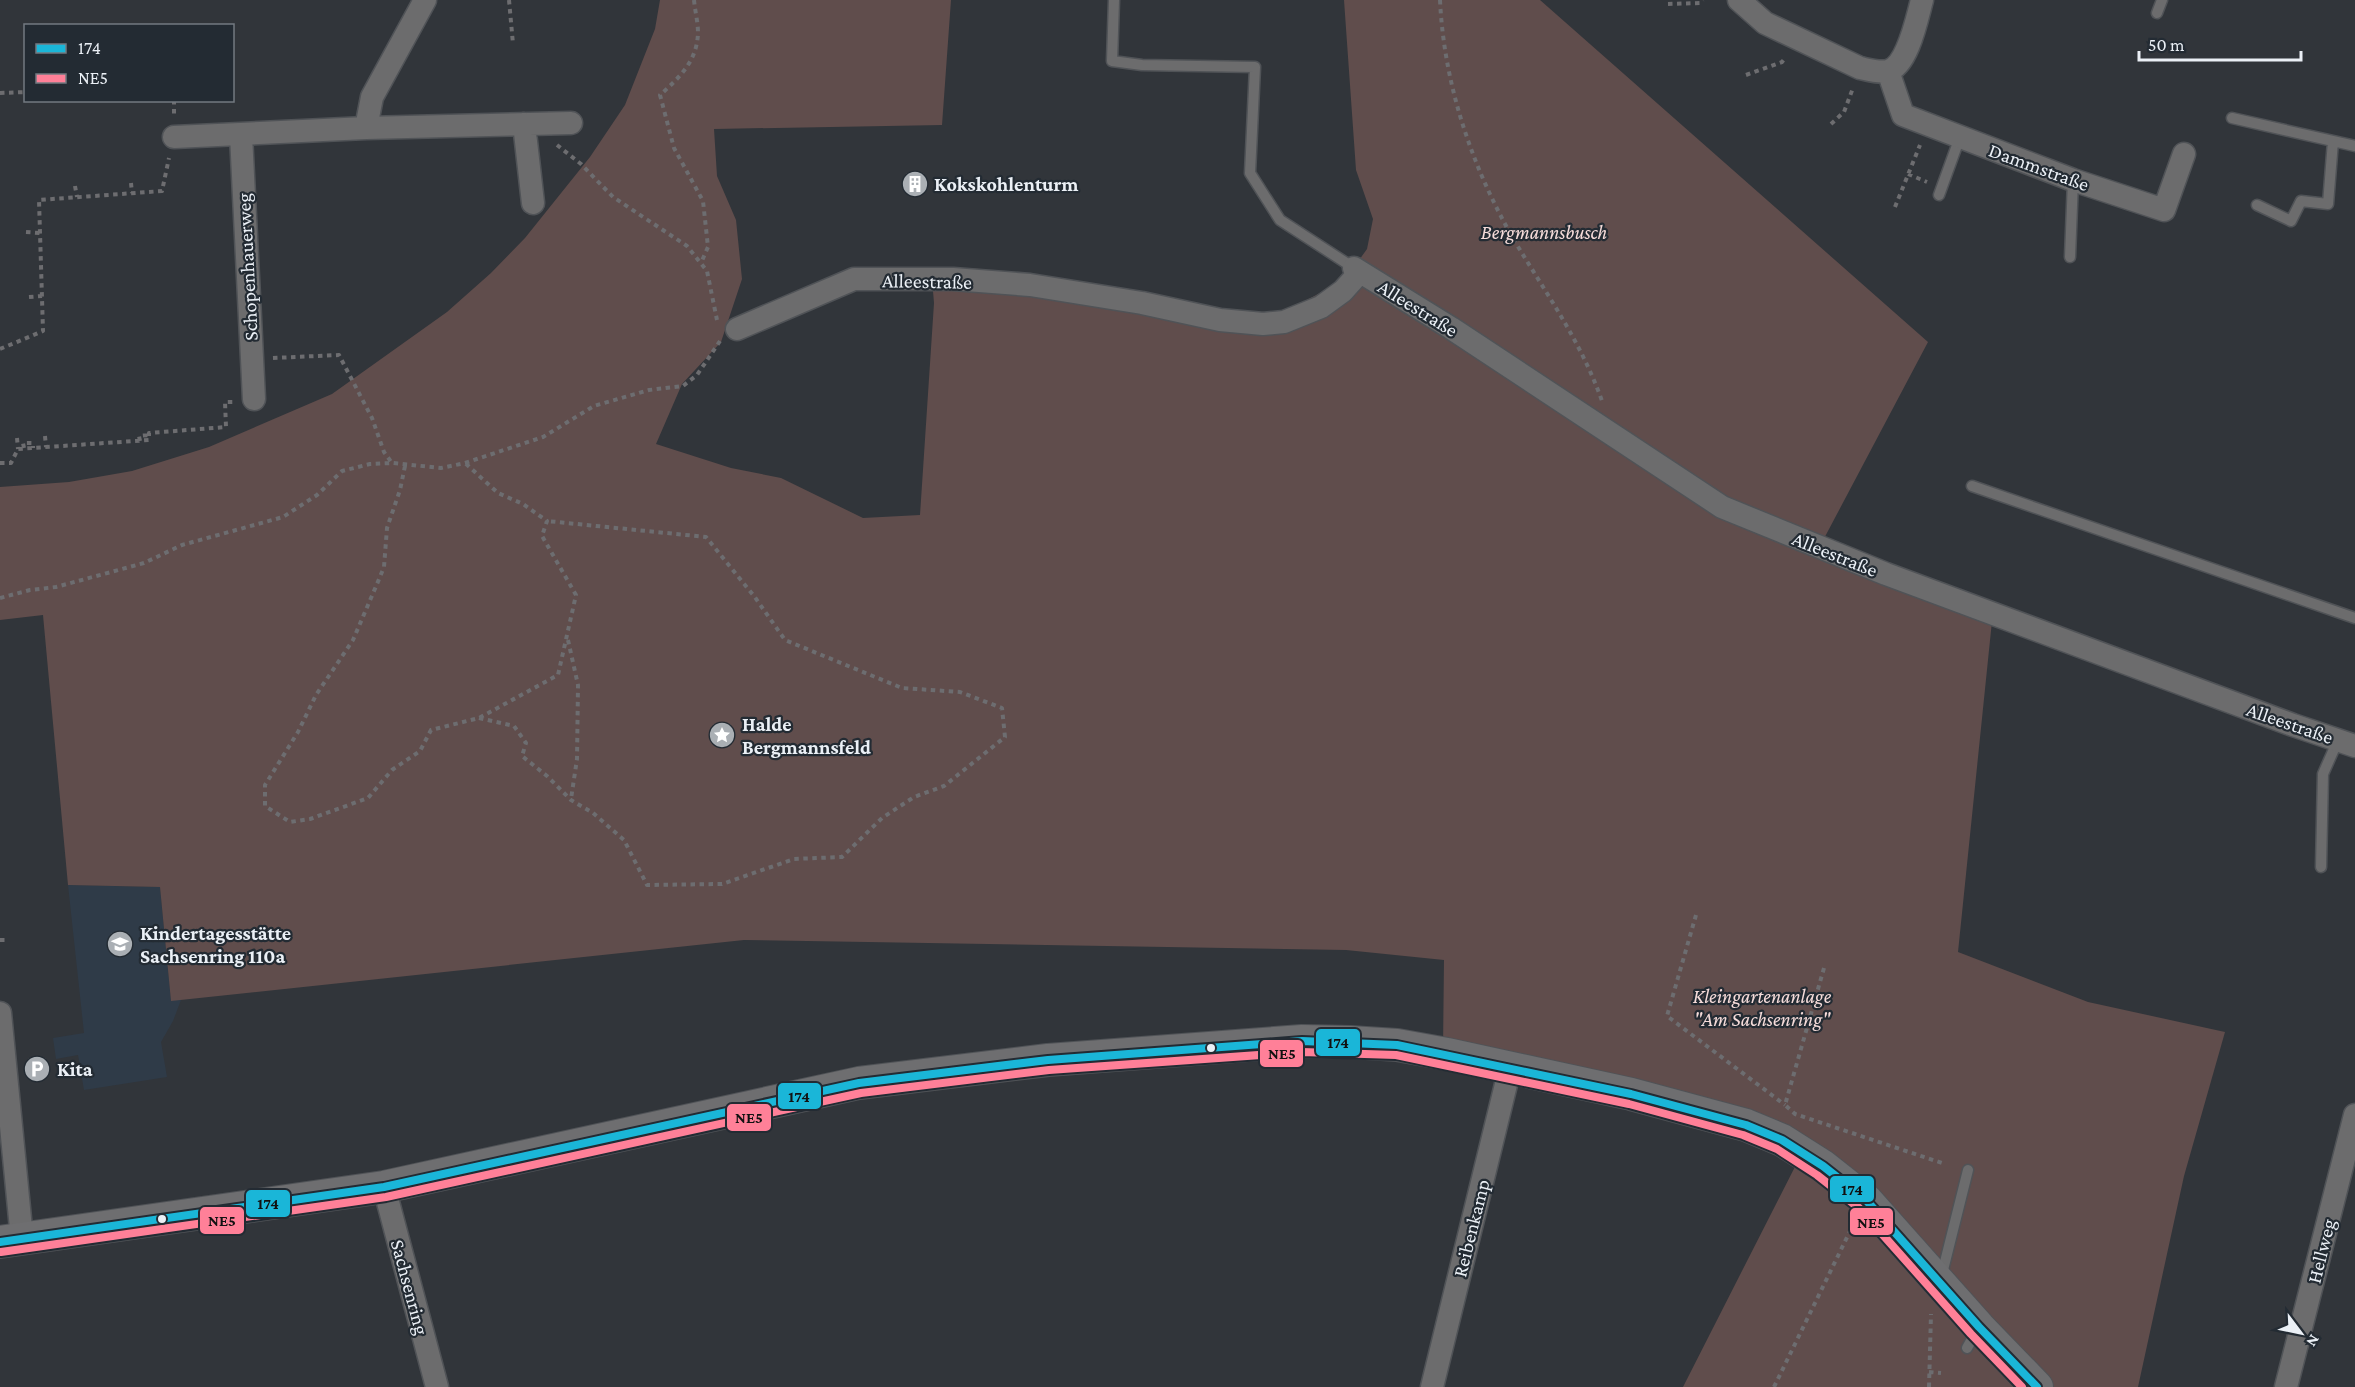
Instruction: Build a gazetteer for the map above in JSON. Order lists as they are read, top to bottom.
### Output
{
  "streets": {
    "street": [
      "Dammstraße",
      "Schopenhauerweg",
      "Alleestraße",
      "Reibenkamp",
      "Hellweg",
      "Sachsenring"
    ]
  },
  "parks": ["Bergmannsbusch", "Kleingartenanlage \"Am Sachsenring\""],
  "places": {
    "building": ["Kokskohlenturm"],
    "place": ["Halde Bergmannsfeld"],
    "school or university": ["Kindertagesstätte Sachsenring 110a"],
    "parking": ["Kita"]
  },
  "lines": ["transit line 174", "transit line NE5"],
  "legend": ["174", "NE5"],
  "scale_bar": "50 m",
  "north": "bottom right"
}
